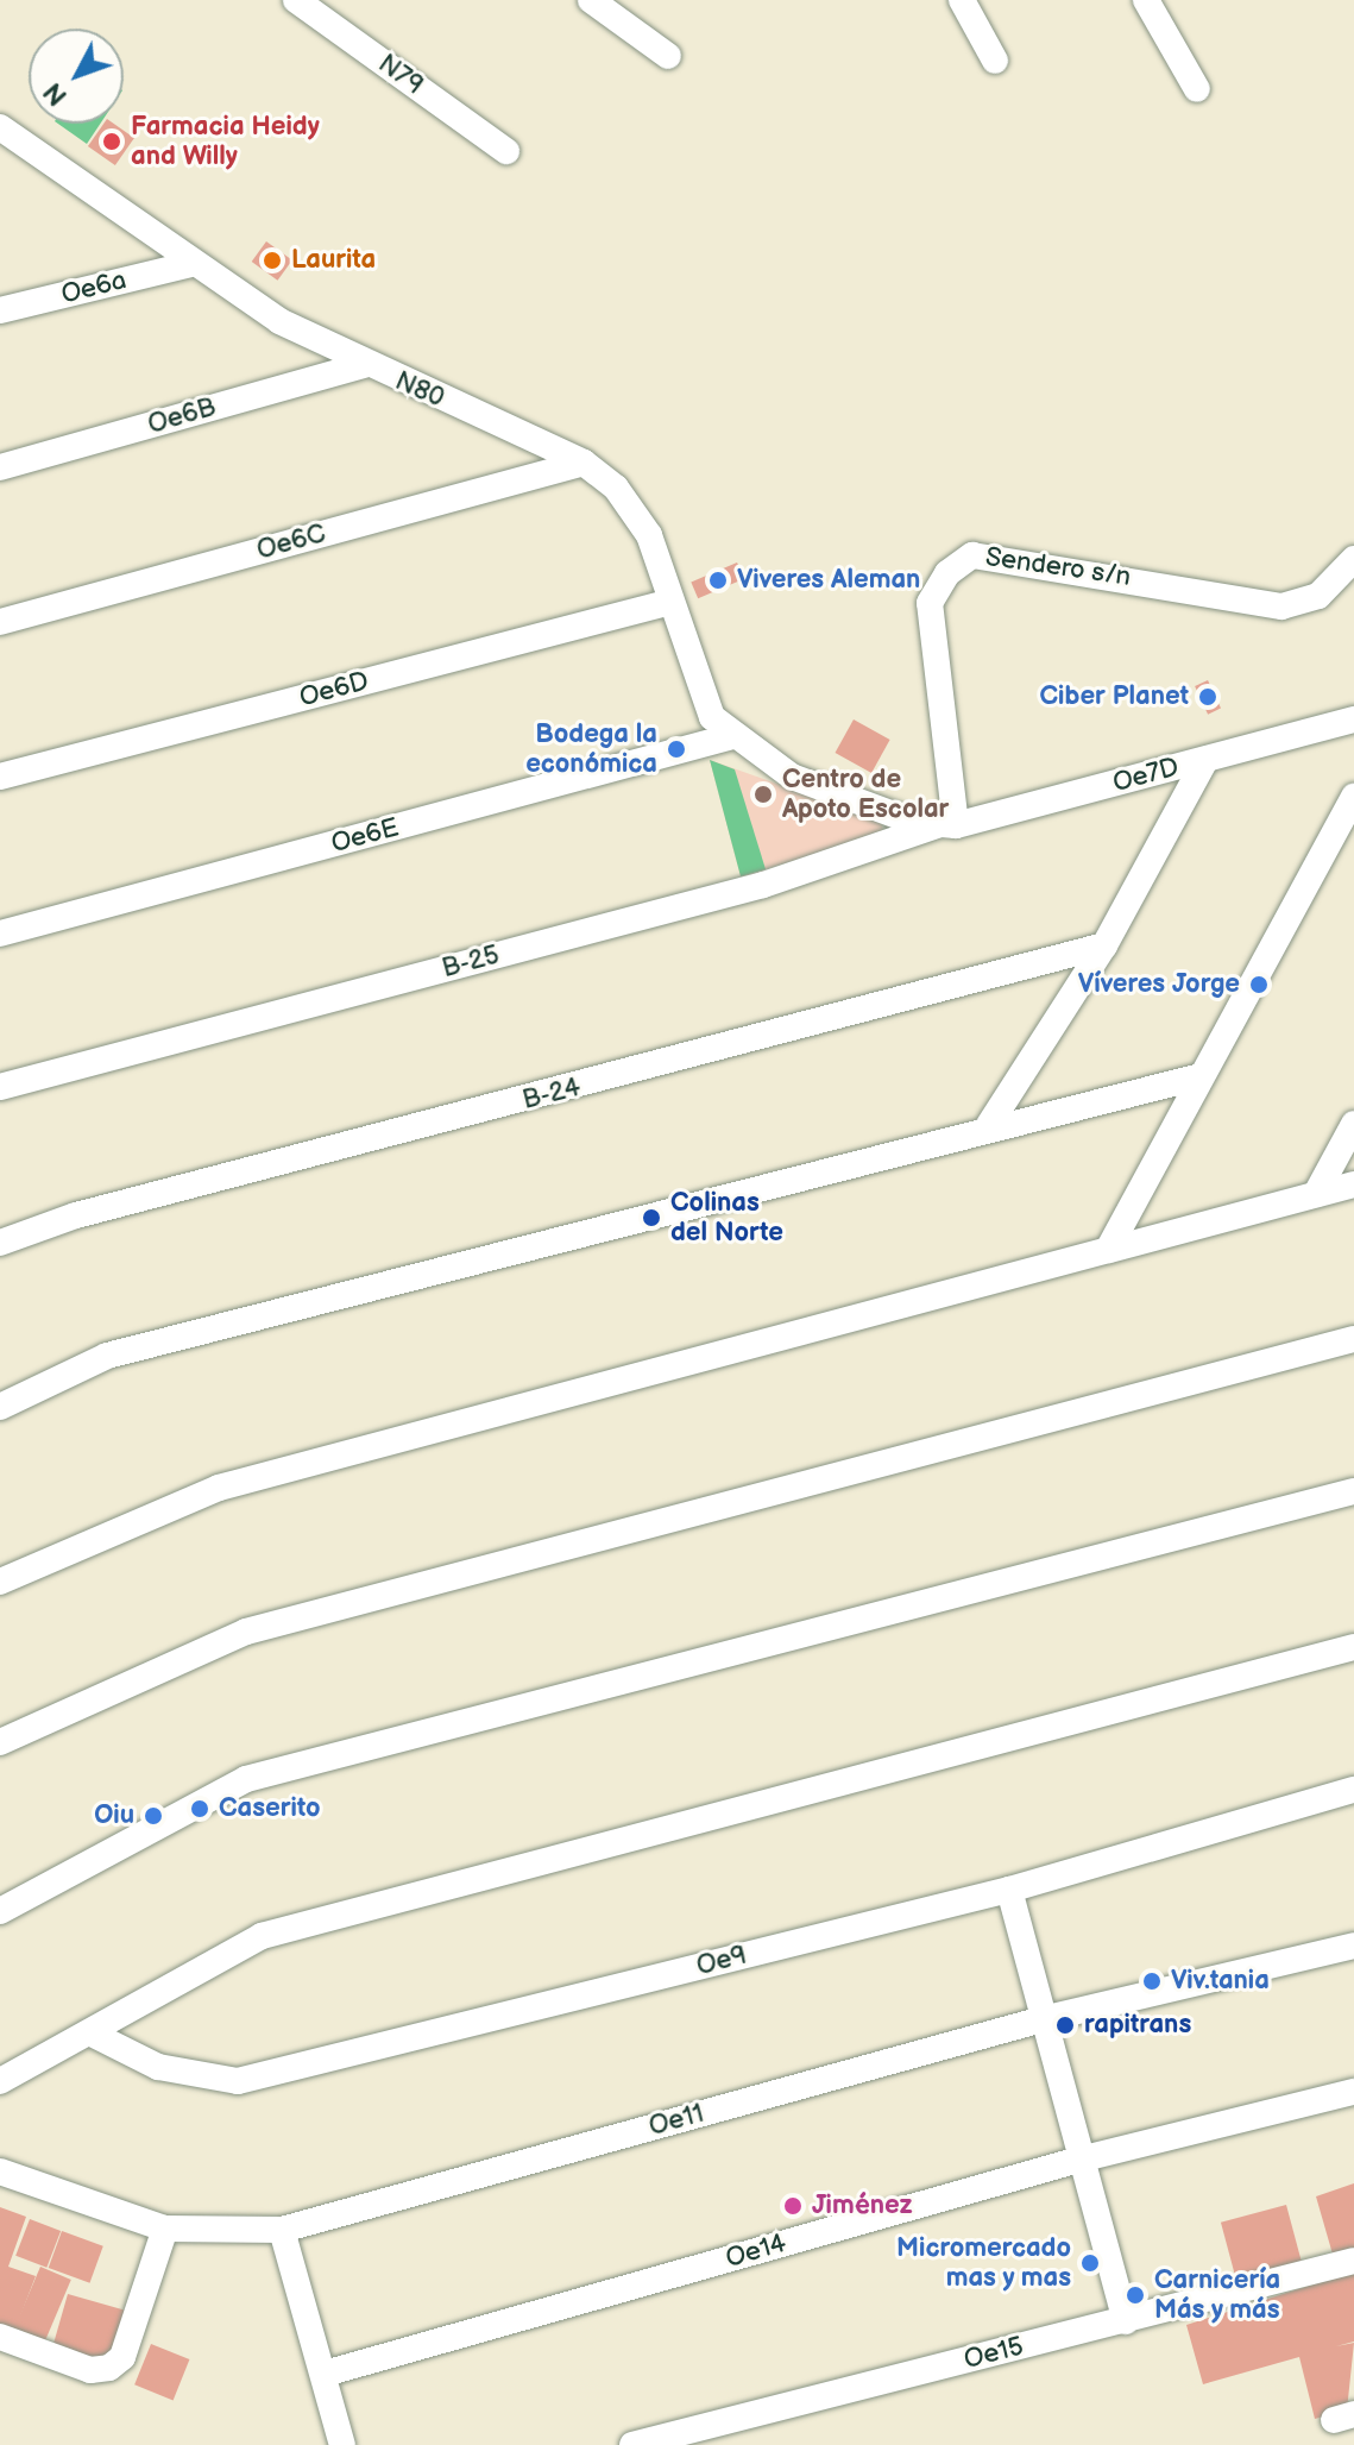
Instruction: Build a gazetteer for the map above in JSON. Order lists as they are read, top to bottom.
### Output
{
  "streets": {
    "street": [
      "N79",
      "Oe6a",
      "N80",
      "Oe6B",
      "Oe6C",
      "Sendero s/n",
      "Oe6D",
      "Oe7D",
      "Oe6E",
      "B-25",
      "B-24",
      "Oe9",
      "Oe11",
      "Oe14",
      "Oe15"
    ]
  },
  "crossings": [
    ["Oe6a", "N80"],
    ["N80", "Oe6B"],
    ["N80", "Oe6C"],
    ["N80", "Oe6D"],
    ["N80", "Oe6E"],
    ["Sendero s/n", "Oe7D"],
    ["Sendero s/n", "B-25"],
    ["Oe7D", "B-25"]
  ],
  "places": [
    "Farmacia Heidy and Willy",
    "Laurita",
    "Viveres Aleman",
    "Ciber Planet",
    "Bodega la económica",
    "Centro de Apoto Escolar",
    "Víveres Jorge",
    "Colinas del Norte",
    "Caserito",
    "Oiu",
    "Viv.tania",
    "rapitrans",
    "Jiménez",
    "Micromercado mas y mas",
    "Carnicería Más y más"
  ],
  "north": "bottom left"
}
